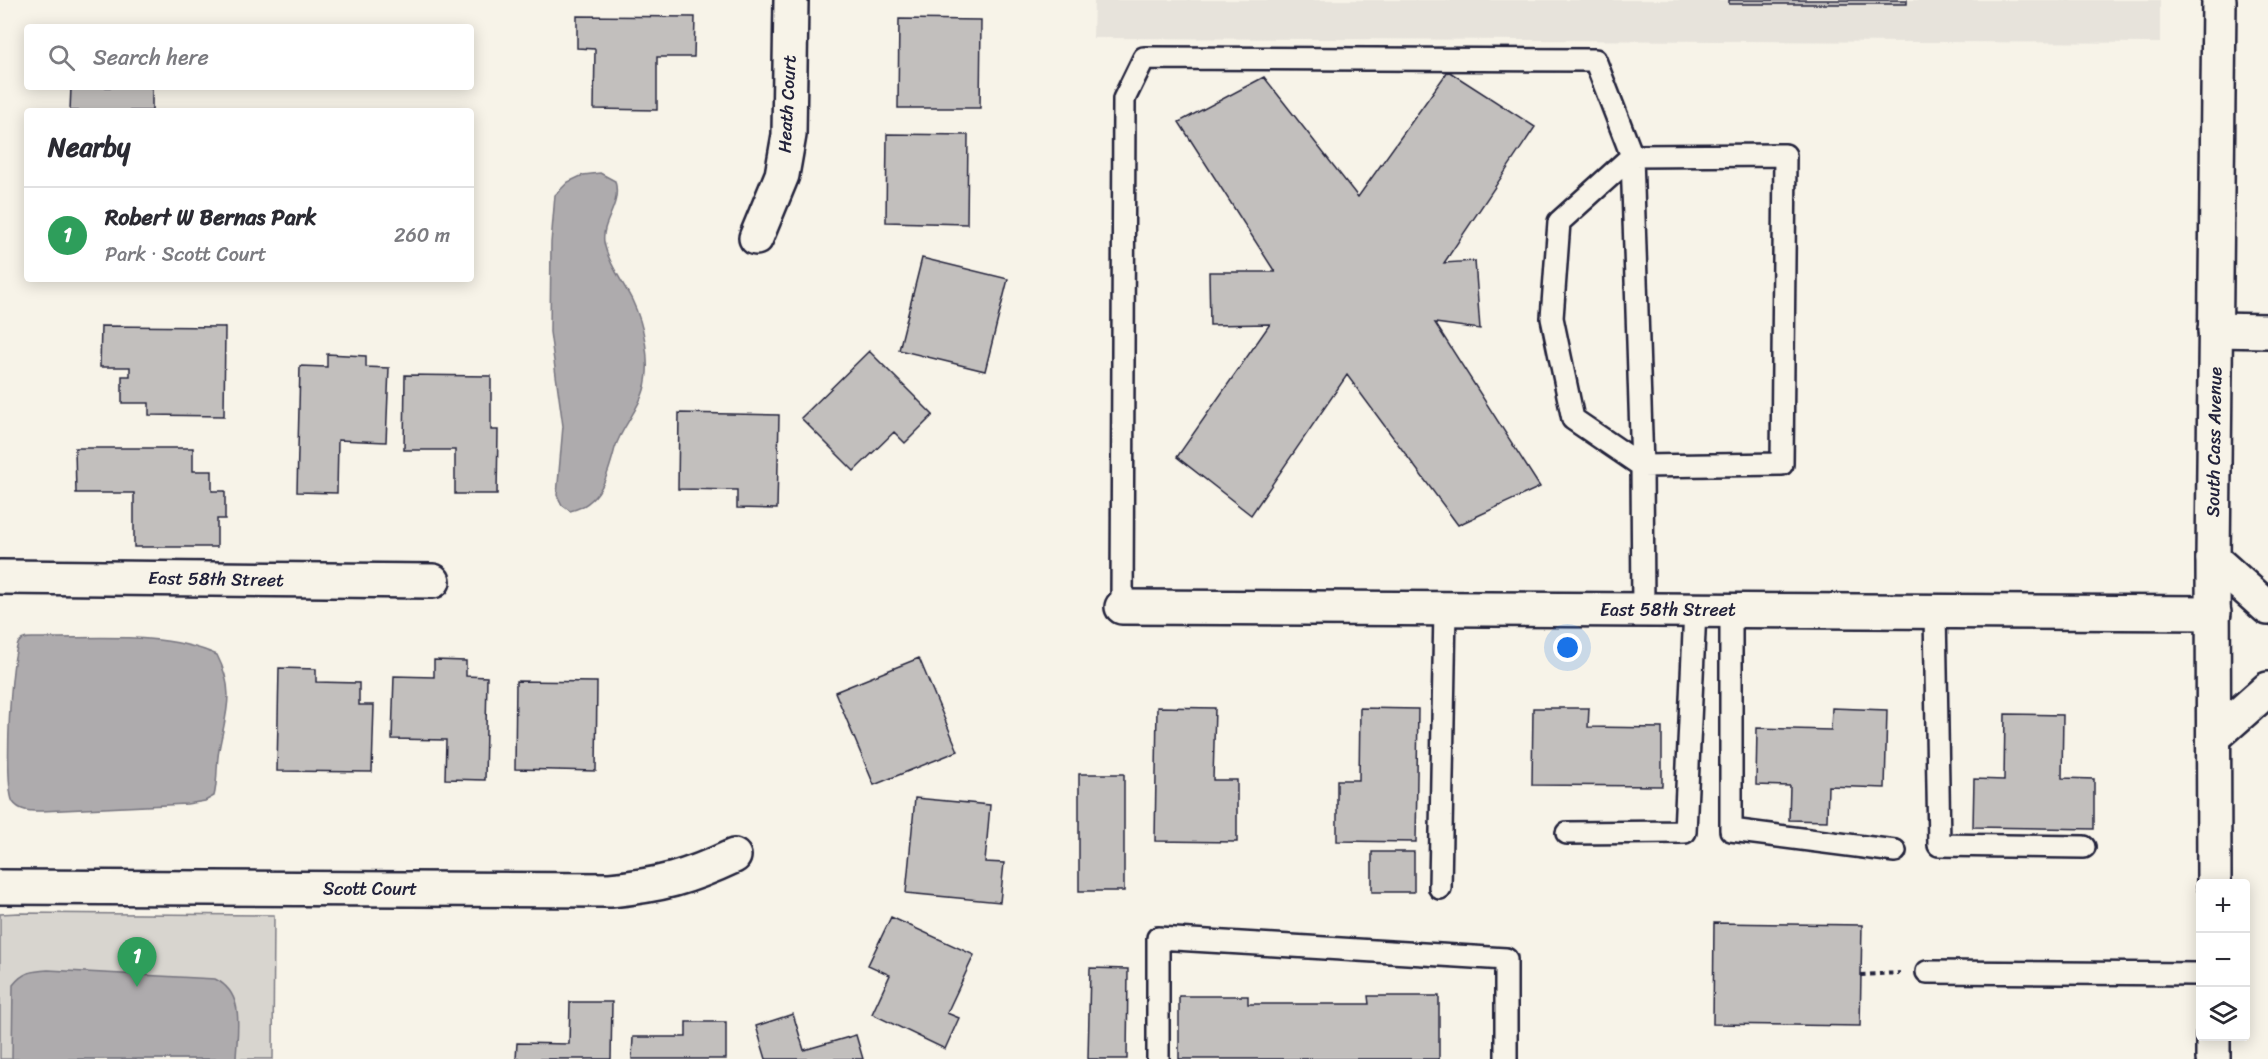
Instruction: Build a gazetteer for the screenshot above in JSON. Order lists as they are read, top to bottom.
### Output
{
  "streets": {
    "street": [
      "Heath Court",
      "South Cass Avenue",
      "East 58th Street",
      "Scott Court"
    ]
  },
  "crossings": [
    ["South Cass Avenue", "East 58th Street"]
  ],
  "page": {
    "search": "Search here",
    "heading": "Nearby",
    "list": [
      {
        "mark": "1",
        "name": "Robert W Bernas Park",
        "note": "Park · Scott Court",
        "value": "260 m"
      }
    ],
    "map_buttons": ["+", "−"],
    "pins": "1"
  }
}
